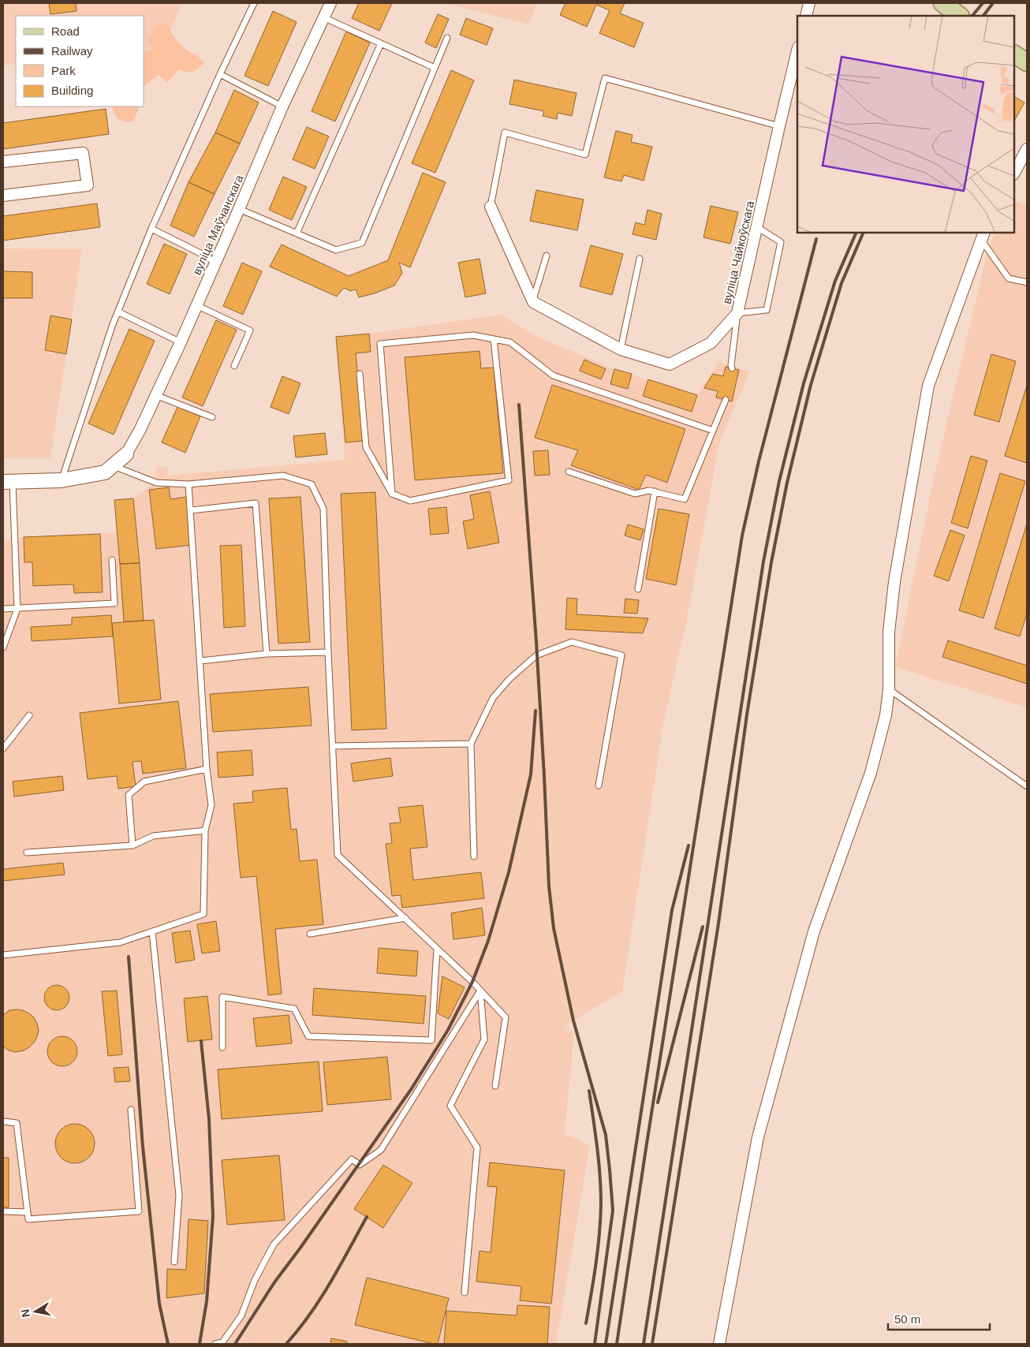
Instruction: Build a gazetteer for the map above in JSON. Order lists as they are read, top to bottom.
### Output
{
  "streets": {
    "street": ["вуліца Маўчанскага", "вуліца Чайкоўскага"]
  },
  "legend": [
    "Road",
    "Railway",
    "Park",
    "Building"
  ],
  "scale_bar": "50 m",
  "north": "left"
}
